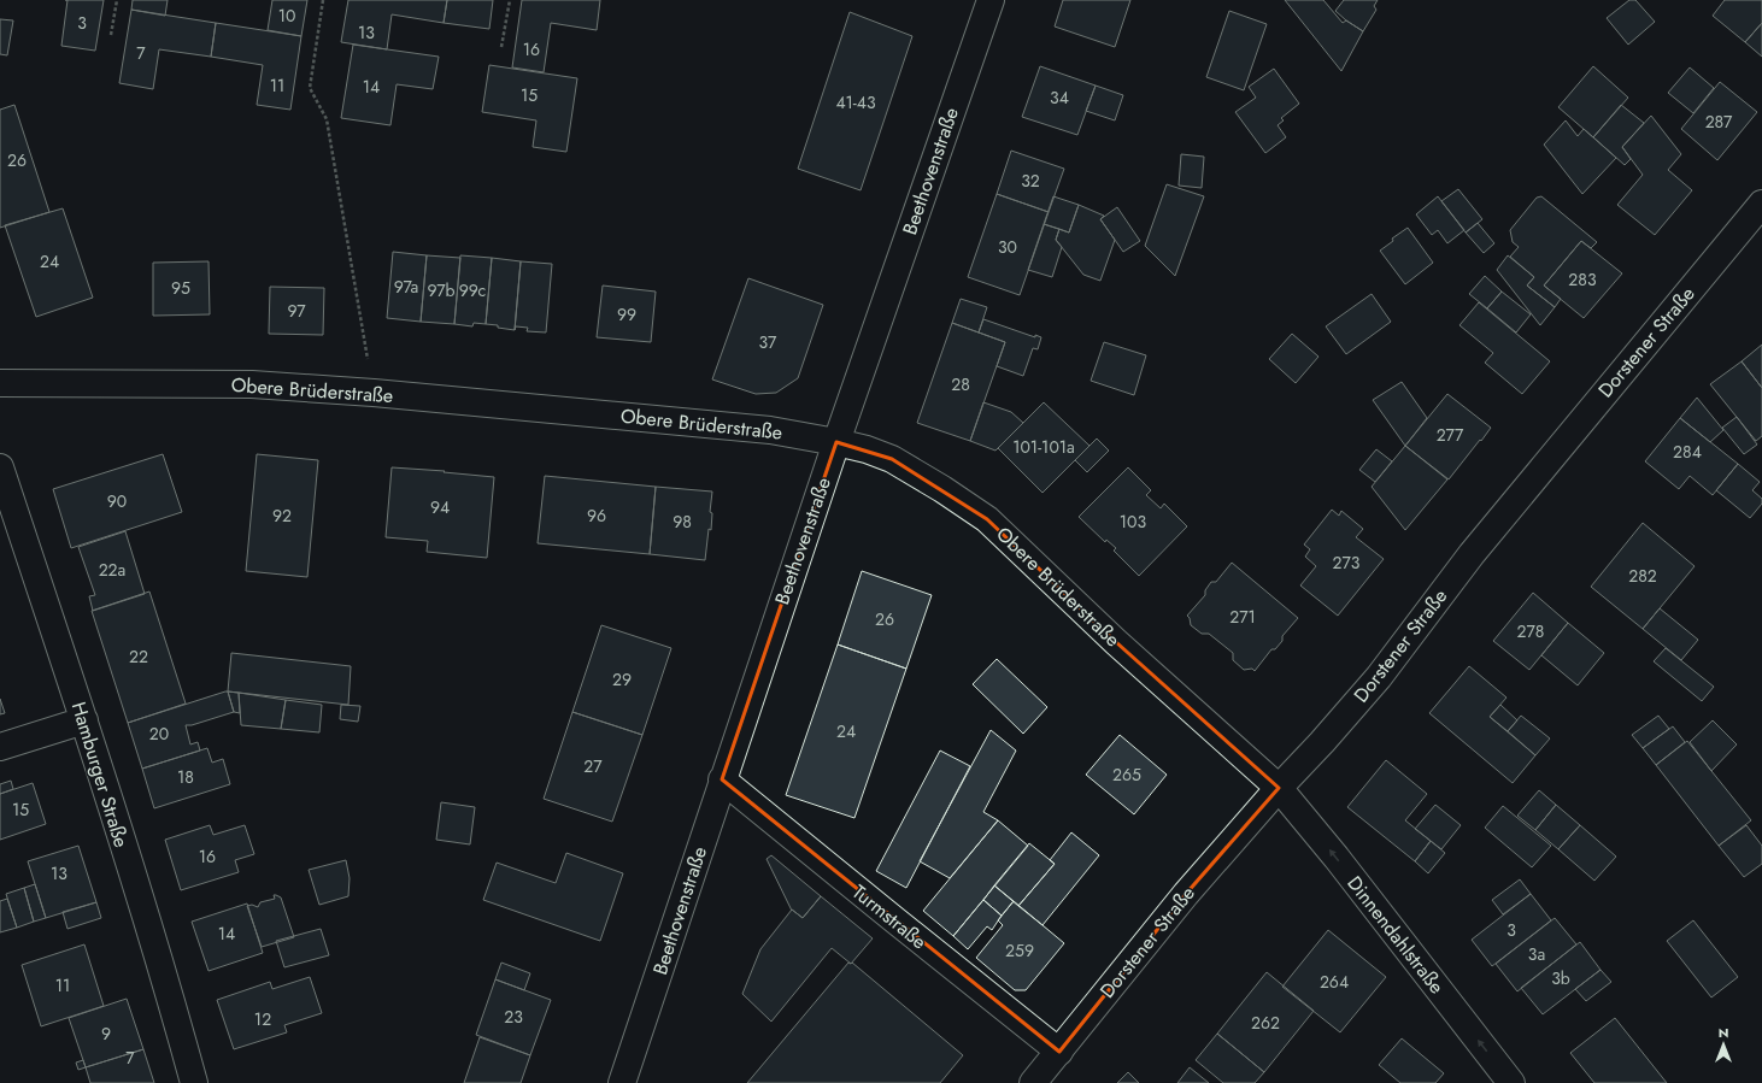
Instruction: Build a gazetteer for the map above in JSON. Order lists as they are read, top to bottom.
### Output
{
  "streets": {
    "street": [
      "Beethovenstraße",
      "Dorstener Straße",
      "Obere Brüderstraße",
      "Hamburger Straße",
      "Turmstraße",
      "Dinnendahlstraße"
    ]
  },
  "crossings": [
    ["Beethovenstraße", "Obere Brüderstraße"],
    ["Beethovenstraße", "Turmstraße"],
    ["Dorstener Straße", "Obere Brüderstraße"],
    ["Dorstener Straße", "Turmstraße"],
    ["Dorstener Straße", "Dinnendahlstraße"],
    ["Obere Brüderstraße", "Dinnendahlstraße"]
  ],
  "one_way": ["Dinnendahlstraße"],
  "house_numbers": [
    "10",
    "3",
    "13",
    "16",
    "7",
    "11",
    "14",
    "15",
    "34",
    "41-43",
    "287",
    "26",
    "32",
    "30",
    "24",
    "283",
    "97a",
    "95",
    "97b",
    "99c",
    "97",
    "99",
    "37",
    "28",
    "277",
    "101-101a",
    "284",
    "90",
    "94",
    "92",
    "96",
    "98",
    "103",
    "273",
    "22a",
    "282",
    "271",
    "26",
    "278",
    "22",
    "29",
    "24",
    "20",
    "27",
    "265",
    "18",
    "15",
    "16",
    "13",
    "3",
    "14",
    "259",
    "3a",
    "3b",
    "264",
    "11",
    "23",
    "12",
    "262",
    "9",
    "7"
  ],
  "north": "top"
}
